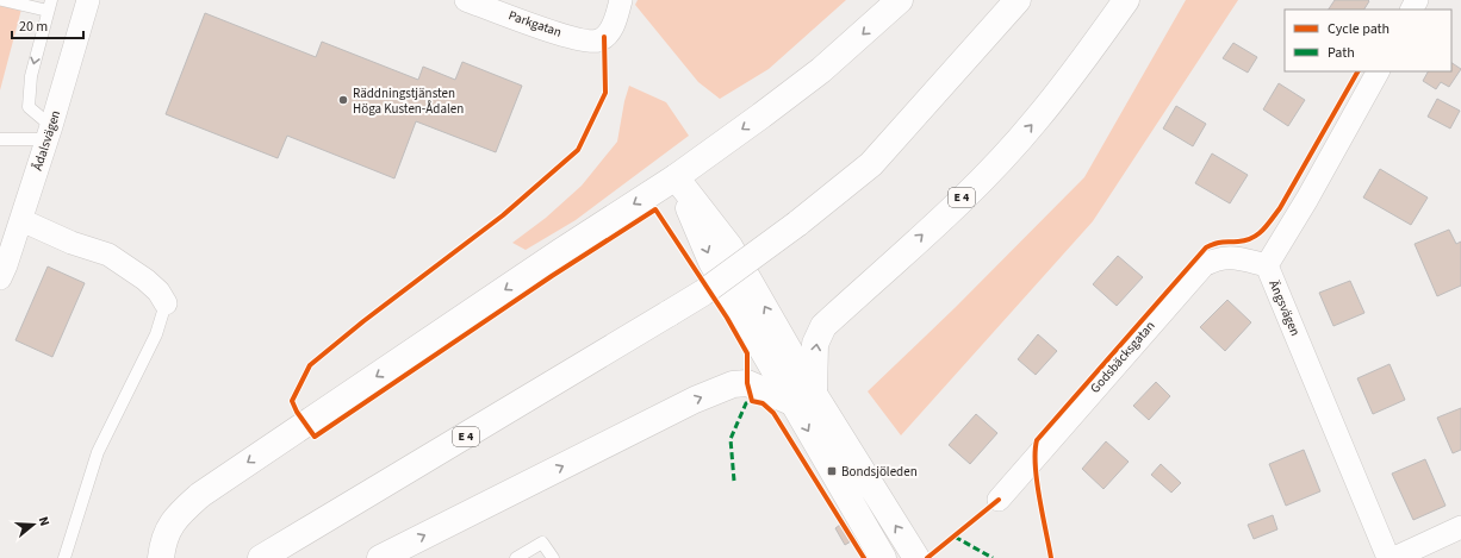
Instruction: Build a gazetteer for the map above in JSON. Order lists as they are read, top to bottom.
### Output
{
  "streets": {
    "main road": ["E 4"],
    "street": [
      "Parkgatan",
      "Ådalsvägen",
      "Ängsvägen",
      "Godsbäcksgatan"
    ]
  },
  "crossings": [
    ["Ängsvägen", "Godsbäcksgatan"]
  ],
  "places": {
    "other": ["Räddningstjänsten Höga Kusten-Ådalen"],
    "transit": ["Bondsjöleden"]
  },
  "legend": ["Cycle path", "Path"],
  "scale_bar": "20 m",
  "north": "right"
}
